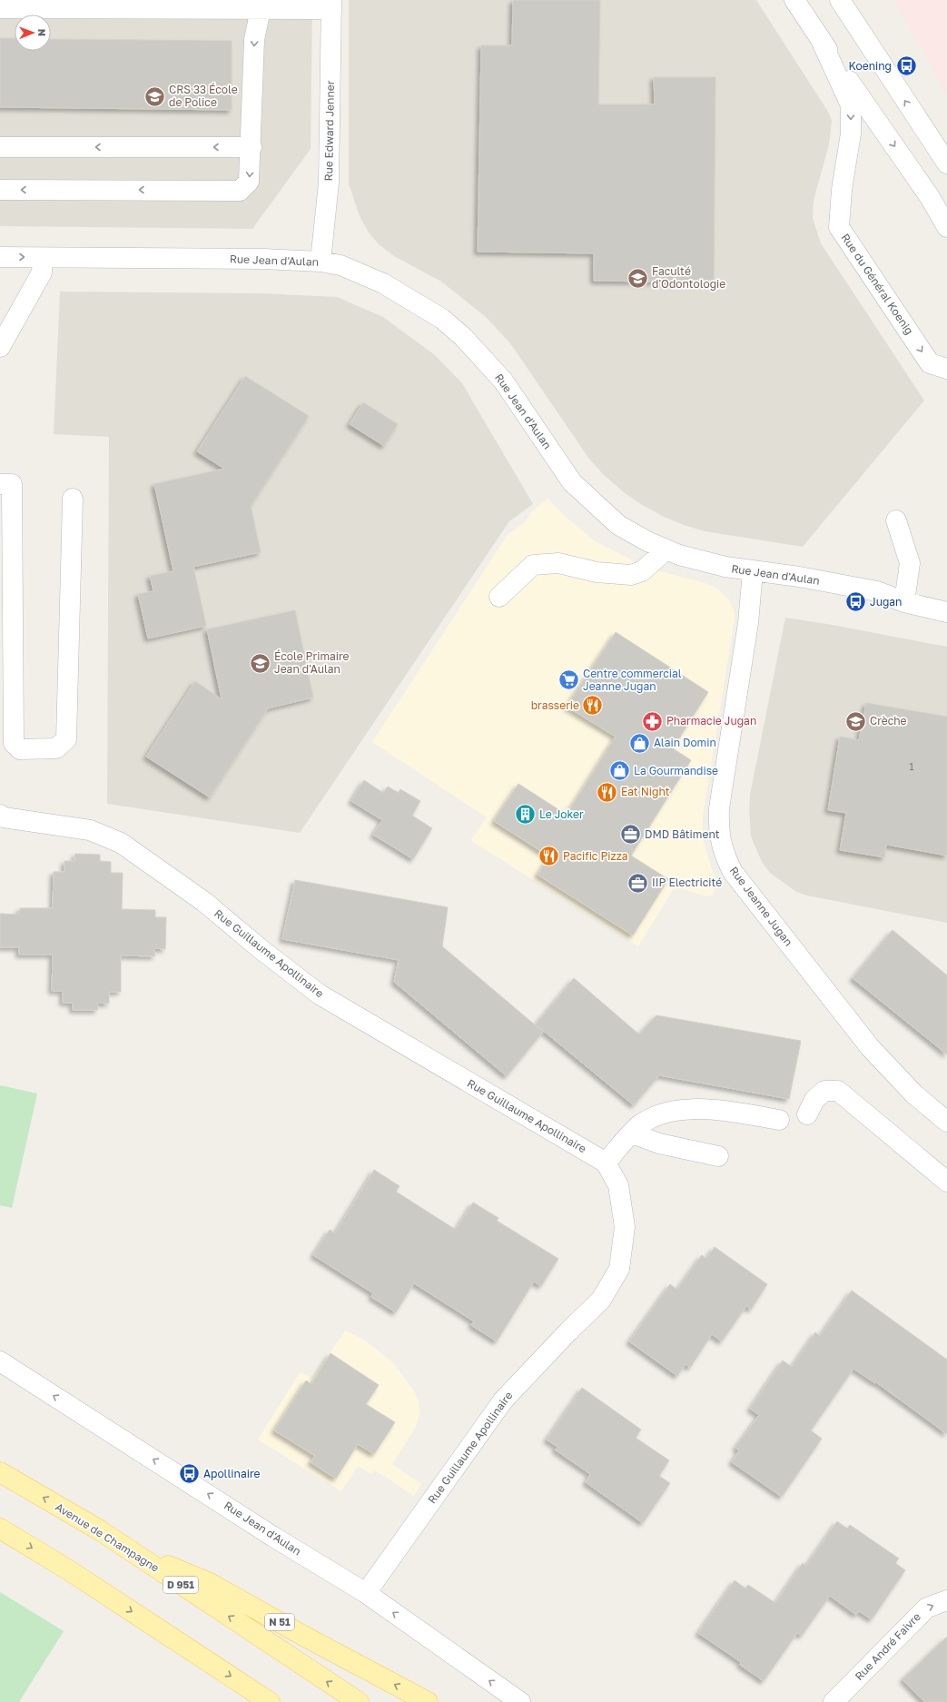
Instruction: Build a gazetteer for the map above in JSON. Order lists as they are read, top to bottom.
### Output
{
  "streets": {
    "main road": ["Avenue de Champagne", "D 951", "N 51"],
    "street": [
      "Rue Edward Jenner",
      "Rue Jean d'Aulan",
      "Rue du Général Koenig",
      "Rue Jeanne Jugan",
      "Rue Guillaume Apollinaire",
      "Rue André Faivre"
    ]
  },
  "crossings": [
    ["Rue Edward Jenner", "Rue Jean d'Aulan"],
    ["Rue Jean d'Aulan", "Rue Jeanne Jugan"],
    ["Rue Jean d'Aulan", "Rue Guillaume Apollinaire"],
    ["Avenue de Champagne", "N 51"]
  ],
  "one_way": ["Rue du Général Koenig", "Rue André Faivre"],
  "places": {
    "bus stop": ["Koening", "Jugan", "Apollinaire"],
    "school or university": [
      "CRS 33 École de Police",
      "Faculté d'Odontologie",
      "École Primaire Jean d'Aulan",
      "Crèche"
    ],
    "supermarket": ["Centre commercial Jeanne Jugan"],
    "restaurant": ["brasserie", "Eat Night", "Pacific Pizza"],
    "pharmacy": ["Pharmacie Jugan"],
    "shop": ["Alain Domin", "La Gourmandise"],
    "building": ["Le Joker"],
    "office": ["DMD Bâtiment", "IIP Electricité"]
  },
  "house_numbers": ["1"],
  "north": "right"
}
